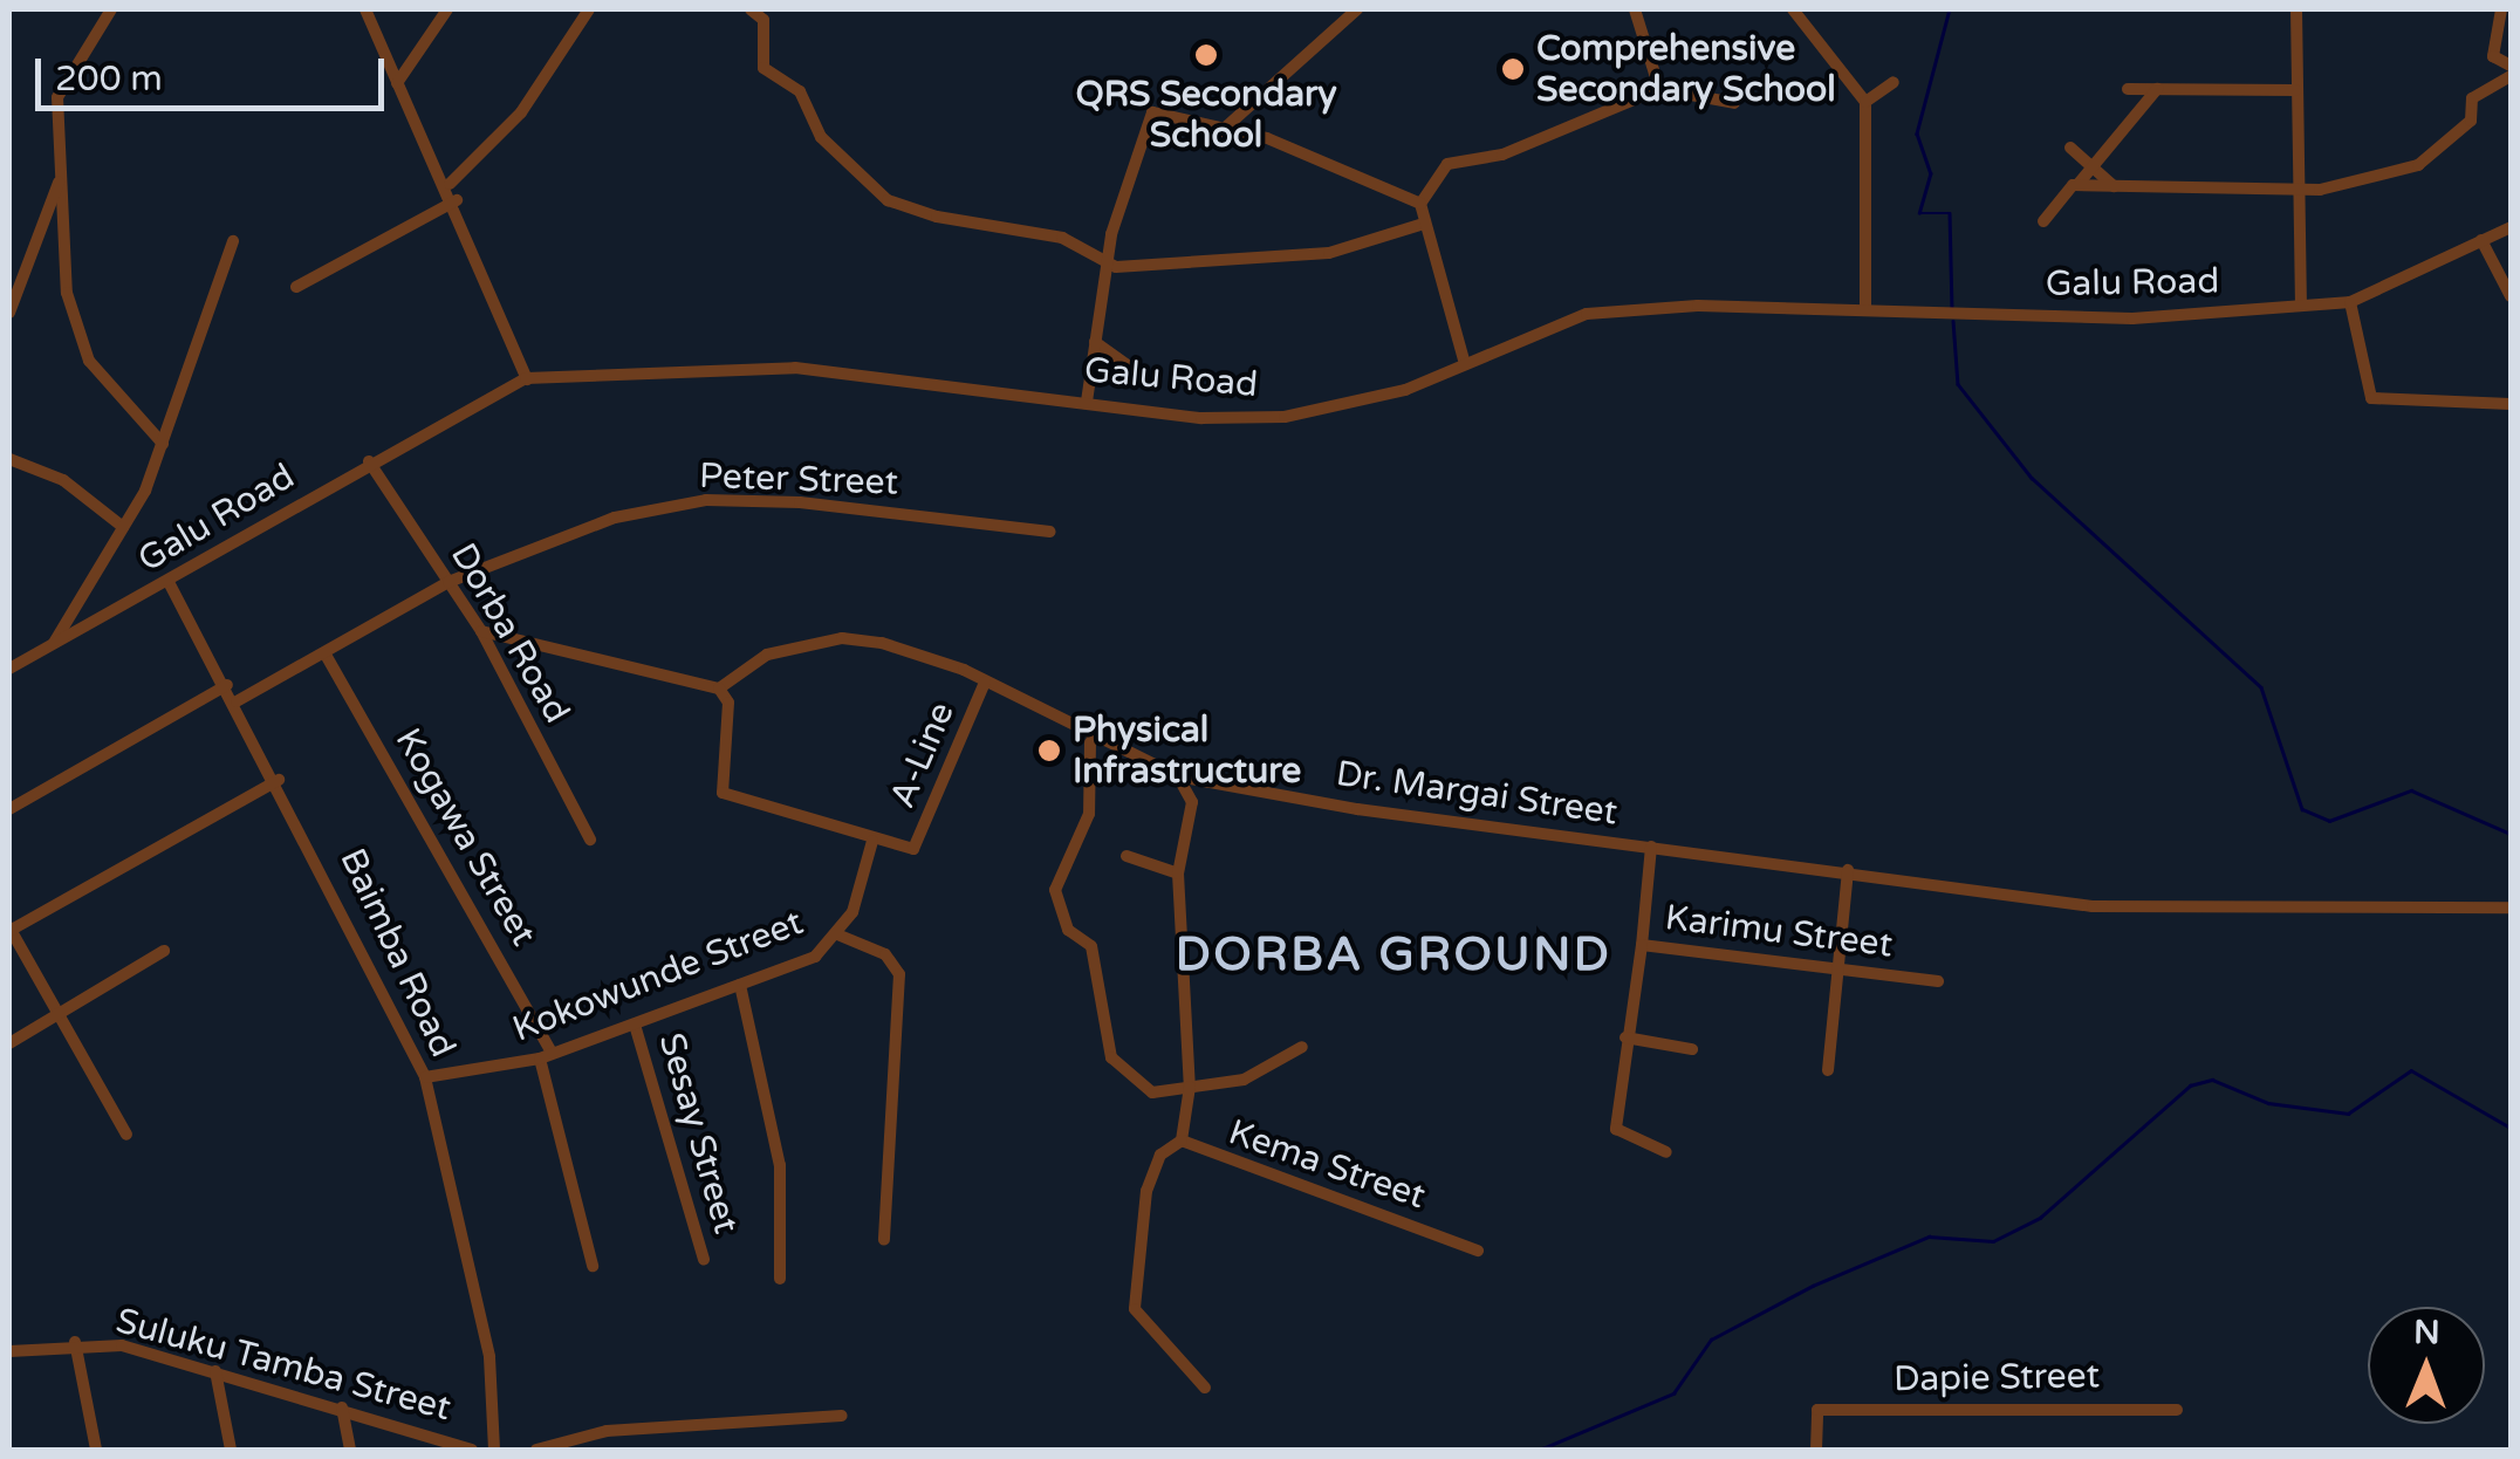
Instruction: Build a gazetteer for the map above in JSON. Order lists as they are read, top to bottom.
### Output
{
  "streets": {
    "street": [
      "Galu Road",
      "Peter Street",
      "Dorba Road",
      "A-Line",
      "Dr. Margai Street",
      "Kogawa Street",
      "Karimu Street",
      "Baimba Road",
      "Kokowunde Street",
      "Sesay Street",
      "Kema Street",
      "Suluku Tamba Street",
      "Dapie Street"
    ]
  },
  "crossings": [
    ["Galu Road", "Dorba Road"],
    ["Galu Road", "Baimba Road"],
    ["Peter Street", "Dorba Road"],
    ["Peter Street", "Kogawa Street"],
    ["Peter Street", "Baimba Road"],
    ["A-Line", "Dr. Margai Street"],
    ["A-Line", "Kokowunde Street"],
    ["Dr. Margai Street", "Karimu Street"],
    ["Dr. Margai Street", "Kema Street"],
    ["Kogawa Street", "Kokowunde Street"],
    ["Baimba Road", "Kokowunde Street"],
    ["Kokowunde Street", "Sesay Street"]
  ],
  "districts": ["DORBA GROUND"],
  "places": ["QRS Secondary School", "Comprehensive Secondary School", "Physical Infrastructure"],
  "scale_bar": "200 m",
  "north": "top"
}
